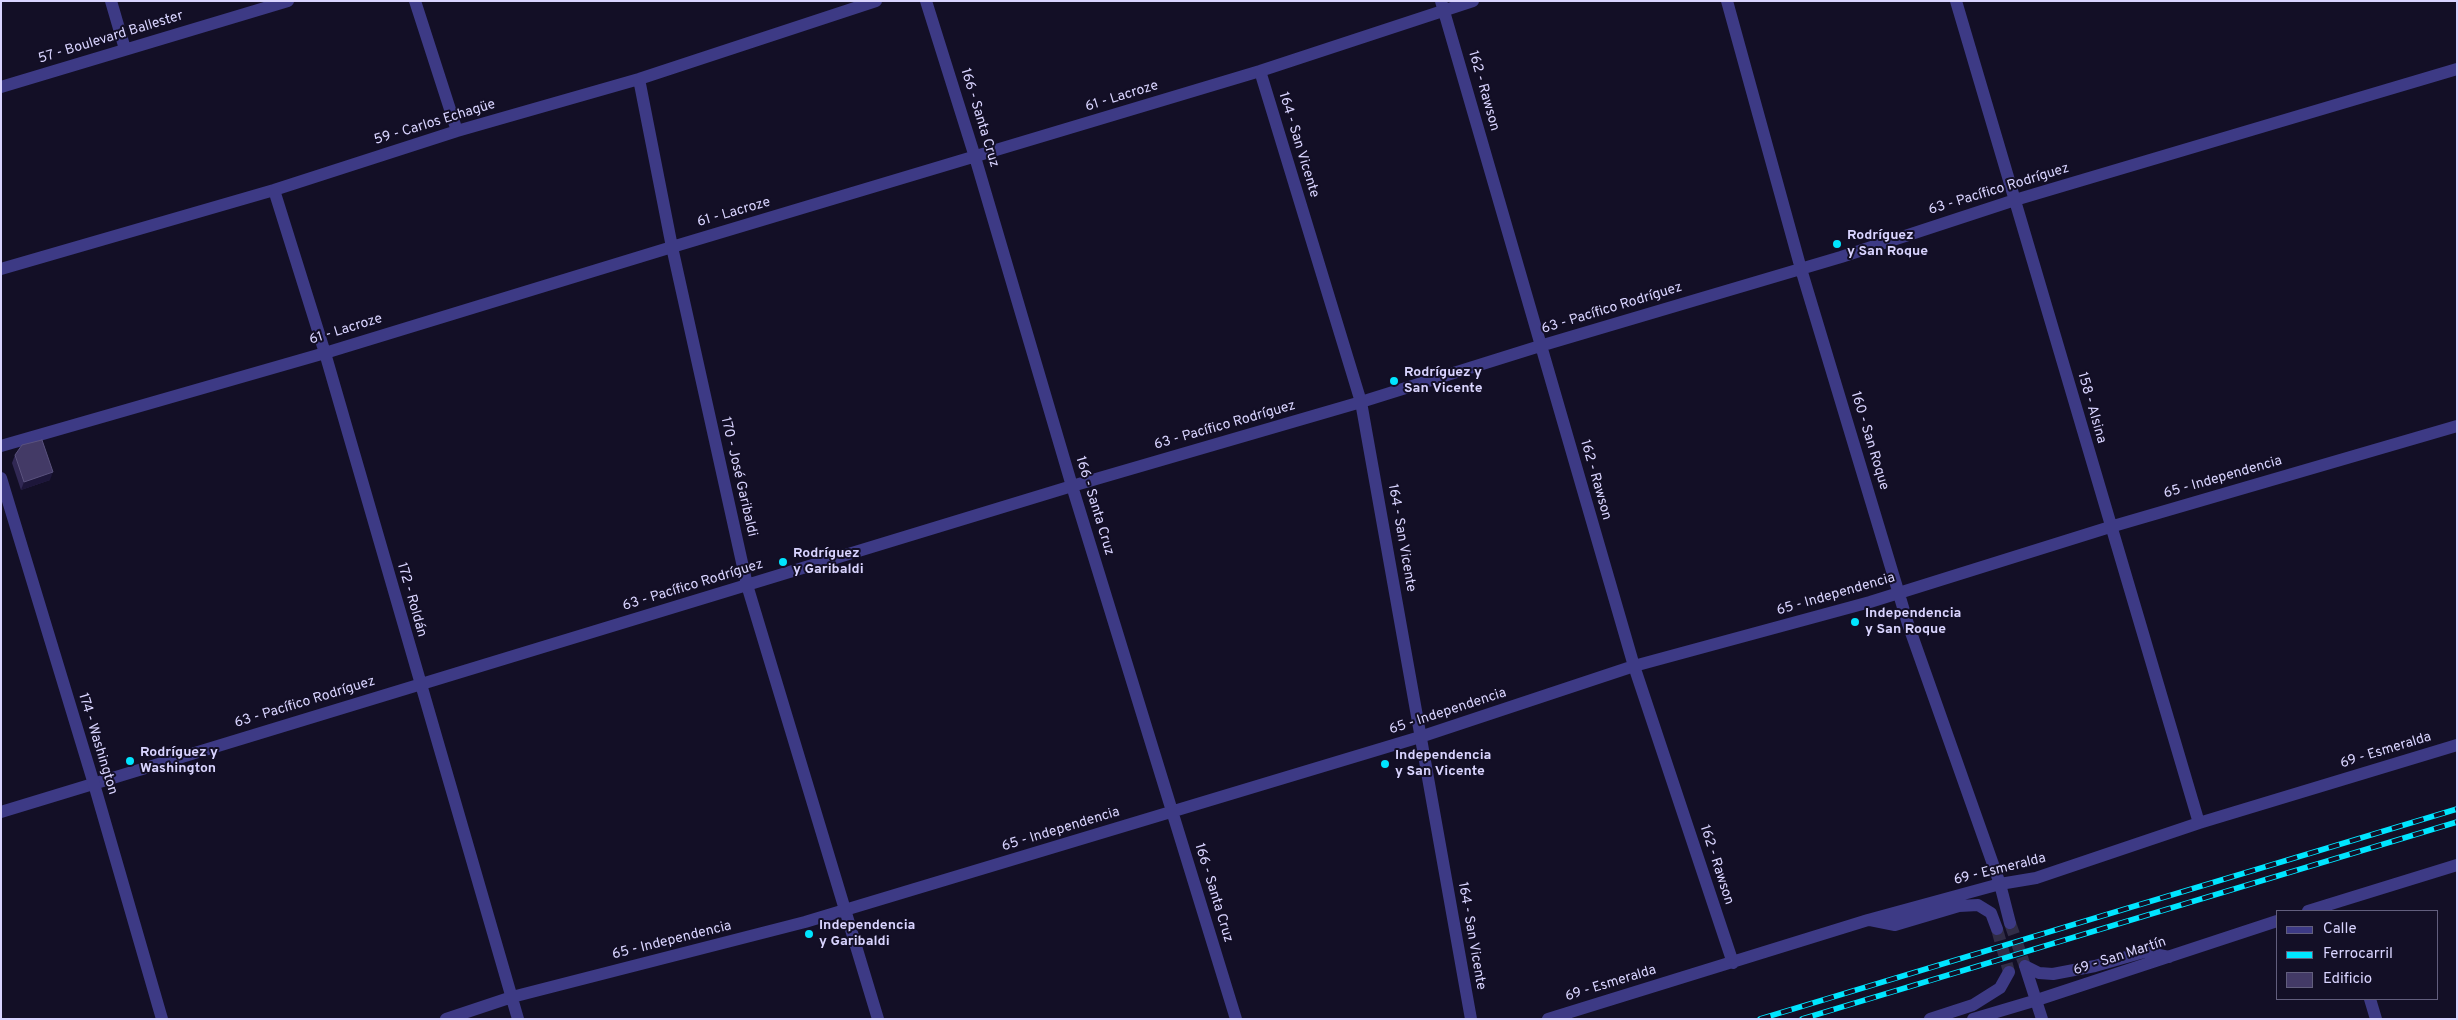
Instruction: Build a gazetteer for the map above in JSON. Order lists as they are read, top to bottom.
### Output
{
  "streets": {
    "street": [
      "57 - Boulevard Ballester",
      "162 - Rawson",
      "61 - Lacroze",
      "166 - Santa Cruz",
      "59 - Carlos Echagüe",
      "164 - San Vicente",
      "63 - Pacífico Rodríguez",
      "158 - Alsina",
      "160 - San Roque",
      "170 - José Garibaldi",
      "65 - Independencia",
      "172 - Roldán",
      "174 - Washington",
      "69 - Esmeralda",
      "69 - San Martín"
    ]
  },
  "crossings": [
    ["162 - Rawson", "61 - Lacroze"],
    ["162 - Rawson", "63 - Pacífico Rodríguez"],
    ["162 - Rawson", "65 - Independencia"],
    ["162 - Rawson", "69 - Esmeralda"],
    ["61 - Lacroze", "166 - Santa Cruz"],
    ["61 - Lacroze", "164 - San Vicente"],
    ["61 - Lacroze", "170 - José Garibaldi"],
    ["61 - Lacroze", "172 - Roldán"],
    ["166 - Santa Cruz", "63 - Pacífico Rodríguez"],
    ["166 - Santa Cruz", "65 - Independencia"],
    ["59 - Carlos Echagüe", "170 - José Garibaldi"],
    ["59 - Carlos Echagüe", "172 - Roldán"],
    ["164 - San Vicente", "63 - Pacífico Rodríguez"],
    ["164 - San Vicente", "65 - Independencia"],
    ["63 - Pacífico Rodríguez", "158 - Alsina"],
    ["63 - Pacífico Rodríguez", "160 - San Roque"],
    ["63 - Pacífico Rodríguez", "170 - José Garibaldi"],
    ["63 - Pacífico Rodríguez", "172 - Roldán"],
    ["63 - Pacífico Rodríguez", "174 - Washington"],
    ["158 - Alsina", "65 - Independencia"],
    ["158 - Alsina", "69 - Esmeralda"],
    ["160 - San Roque", "65 - Independencia"],
    ["160 - San Roque", "69 - Esmeralda"],
    ["170 - José Garibaldi", "65 - Independencia"],
    ["65 - Independencia", "172 - Roldán"]
  ],
  "places": [
    "Rodríguez y San Roque",
    "Rodríguez y San Vicente",
    "Rodríguez y Garibaldi",
    "Independencia y San Roque",
    "Rodríguez y Washington",
    "Independencia y San Vicente",
    "Independencia y Garibaldi"
  ],
  "legend": ["Calle", "Ferrocarril", "Edificio"]
}
